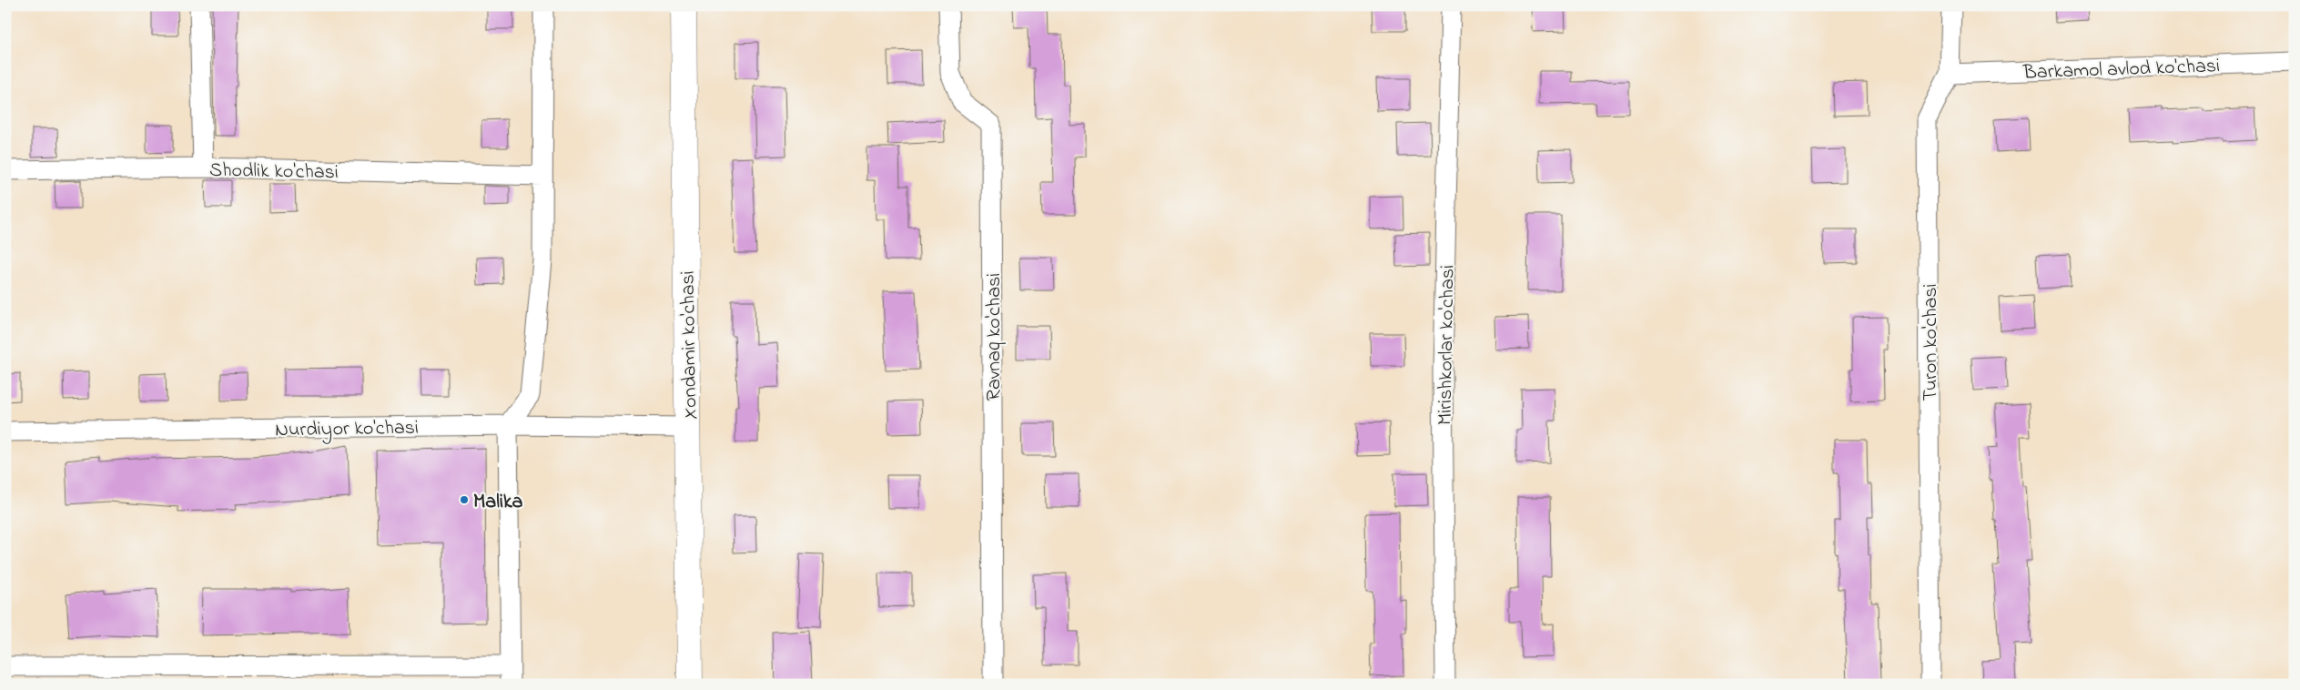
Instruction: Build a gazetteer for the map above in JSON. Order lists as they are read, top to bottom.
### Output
{
  "streets": {
    "main road": ["Xondamir ko'chasi"],
    "street": [
      "Barkamol avlod ko'chasi",
      "Shodlik ko'chasi",
      "Ravnaq ko'chasi",
      "Turon ko'chasi",
      "Mirishkorlar ko'chasi",
      "Nurdiyor ko'chasi"
    ]
  },
  "crossings": [
    ["Barkamol avlod ko'chasi", "Turon ko'chasi"],
    ["Xondamir ko'chasi", "Nurdiyor ko'chasi"]
  ],
  "places": ["Malika"]
}
